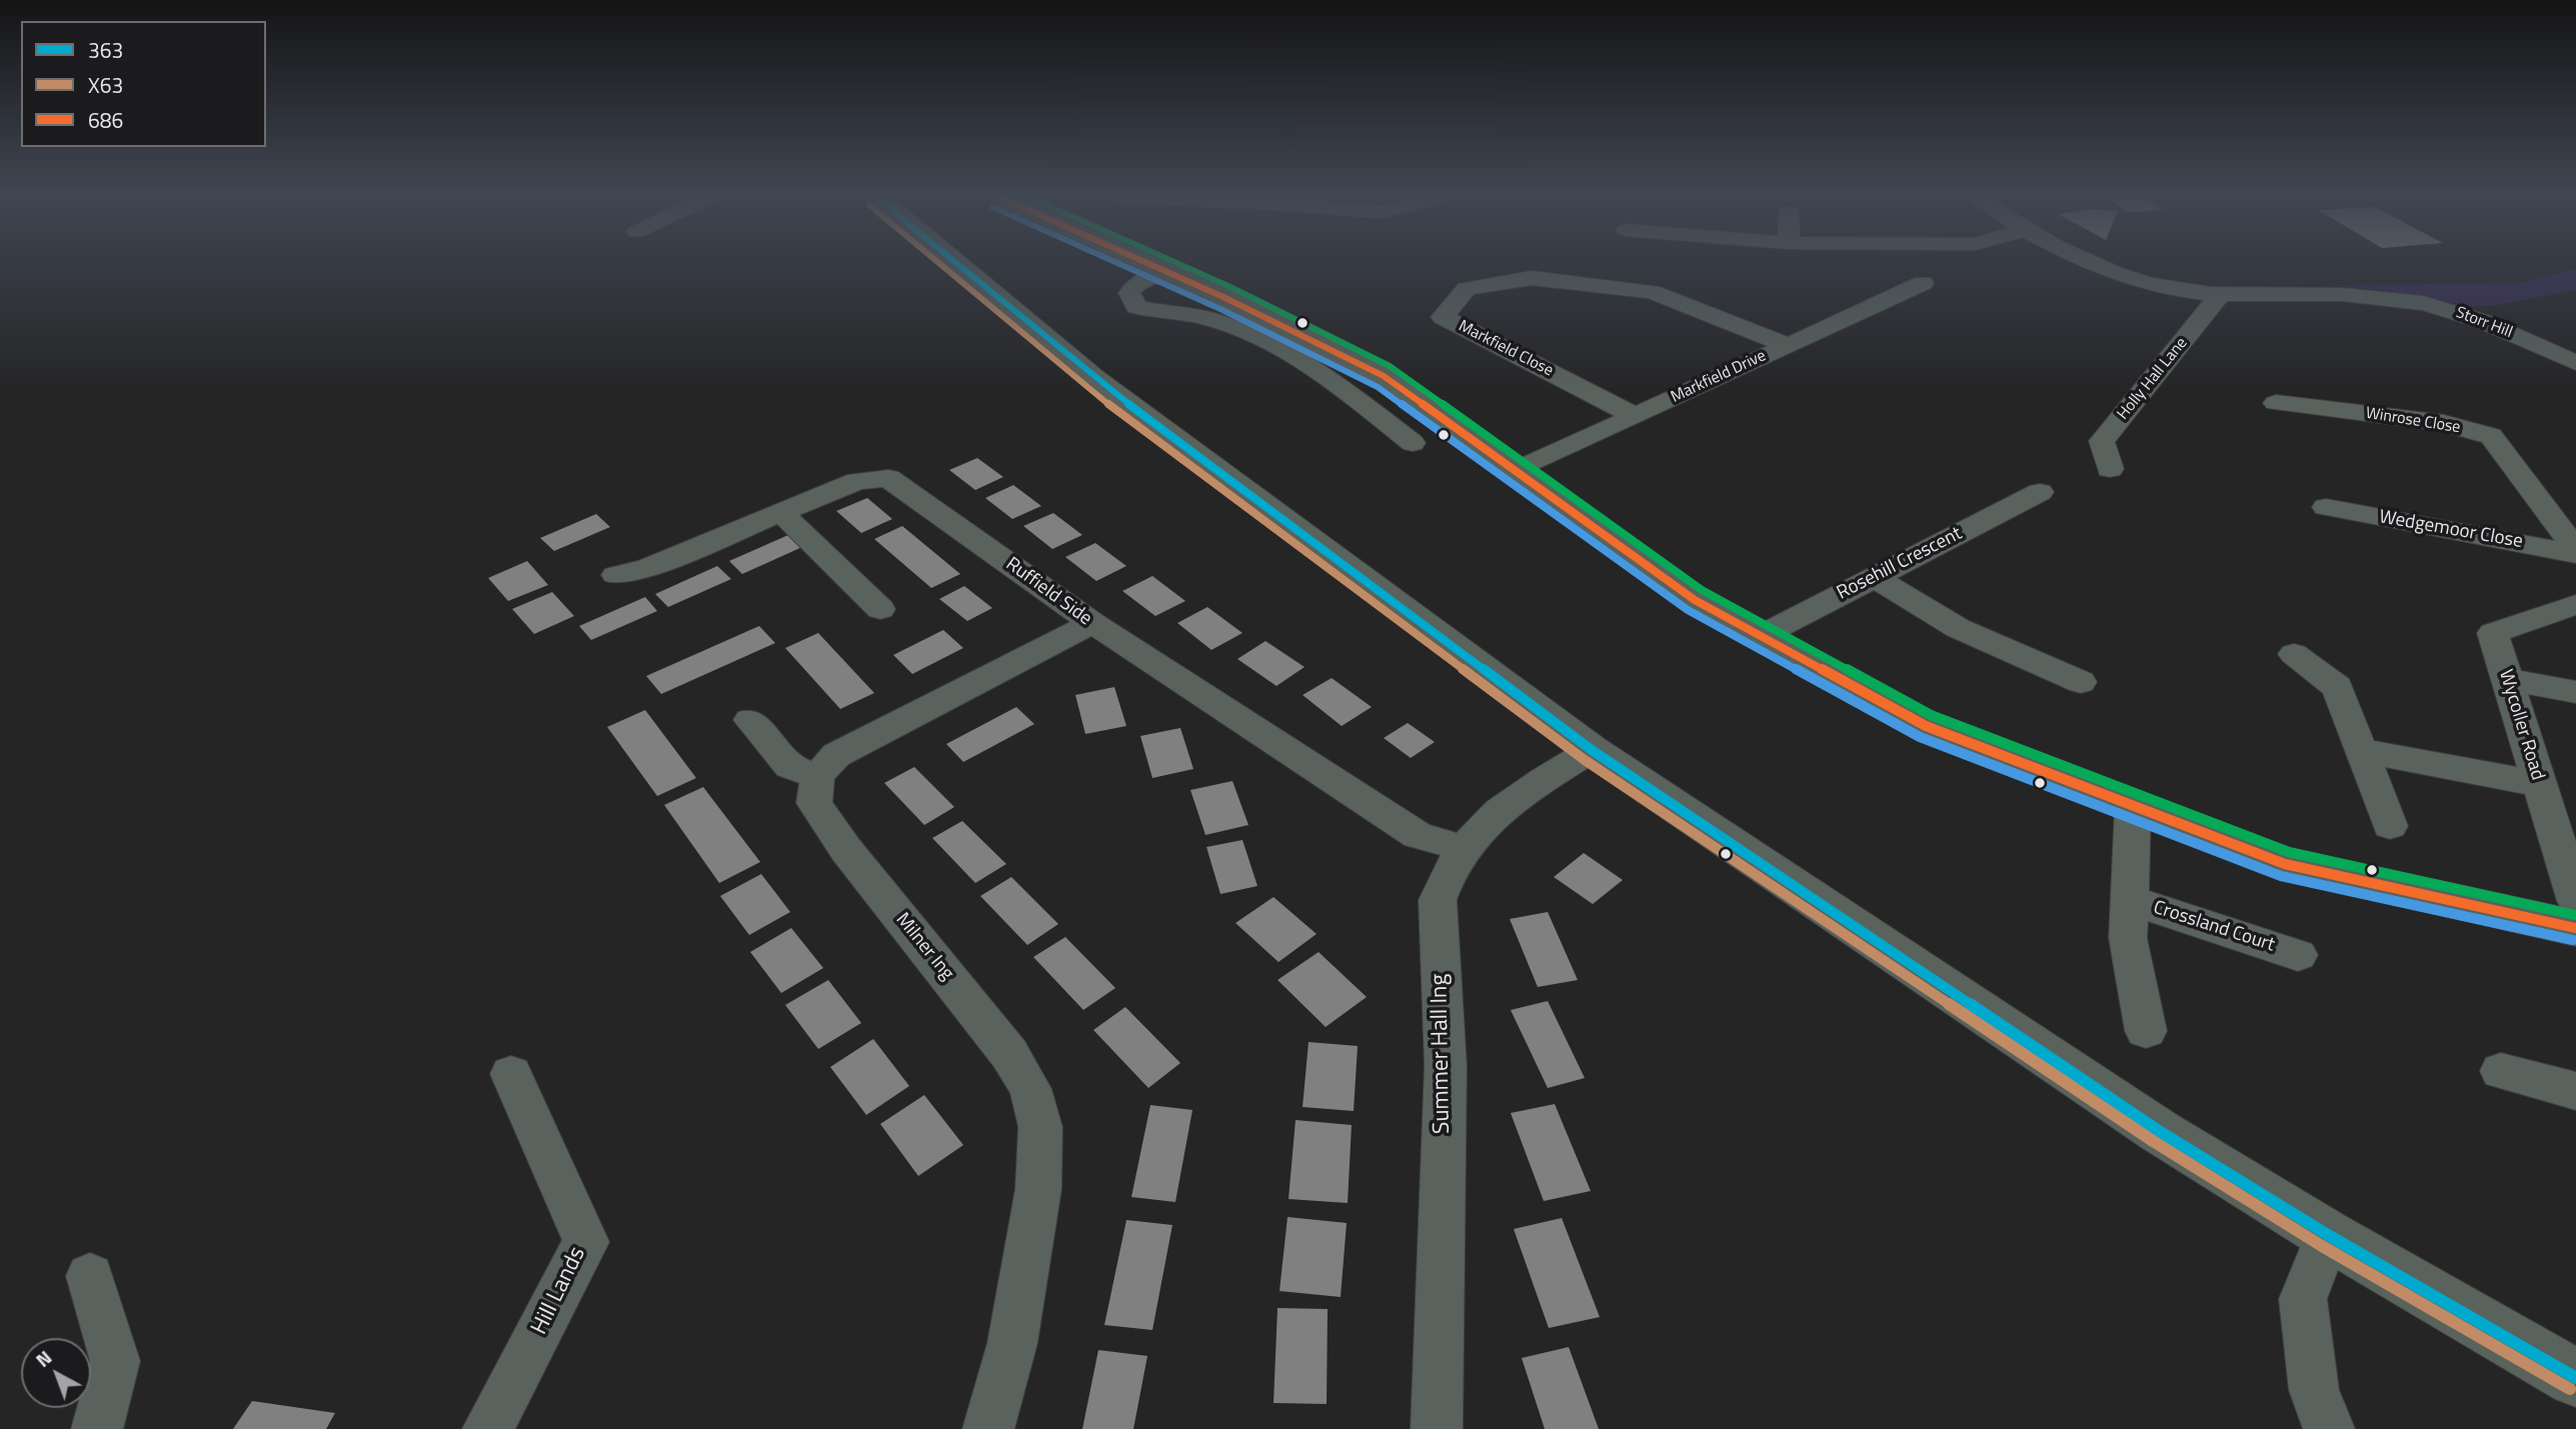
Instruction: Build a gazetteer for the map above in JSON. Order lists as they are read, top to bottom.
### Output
{
  "streets": {
    "street": [
      "Storr Hill",
      "Markfield Close",
      "Markfield Drive",
      "Holly Hall Lane",
      "Winrose Close",
      "Wedgemoor Close",
      "Rosehill Crescent",
      "Ruffield Side",
      "Wycoller Road",
      "Crossland Court",
      "Milner Ing",
      "Summer Hall Ing",
      "Hill Lands"
    ]
  },
  "crossings": [
    ["Storr Hill", "Holly Hall Lane"],
    ["Markfield Close", "Markfield Drive"],
    ["Winrose Close", "Wedgemoor Close"],
    ["Ruffield Side", "Summer Hall Ing"]
  ],
  "lines": ["transit line 363", "transit line X63", "transit line 686"],
  "legend": ["363", "X63", "686"],
  "north": "top left"
}
